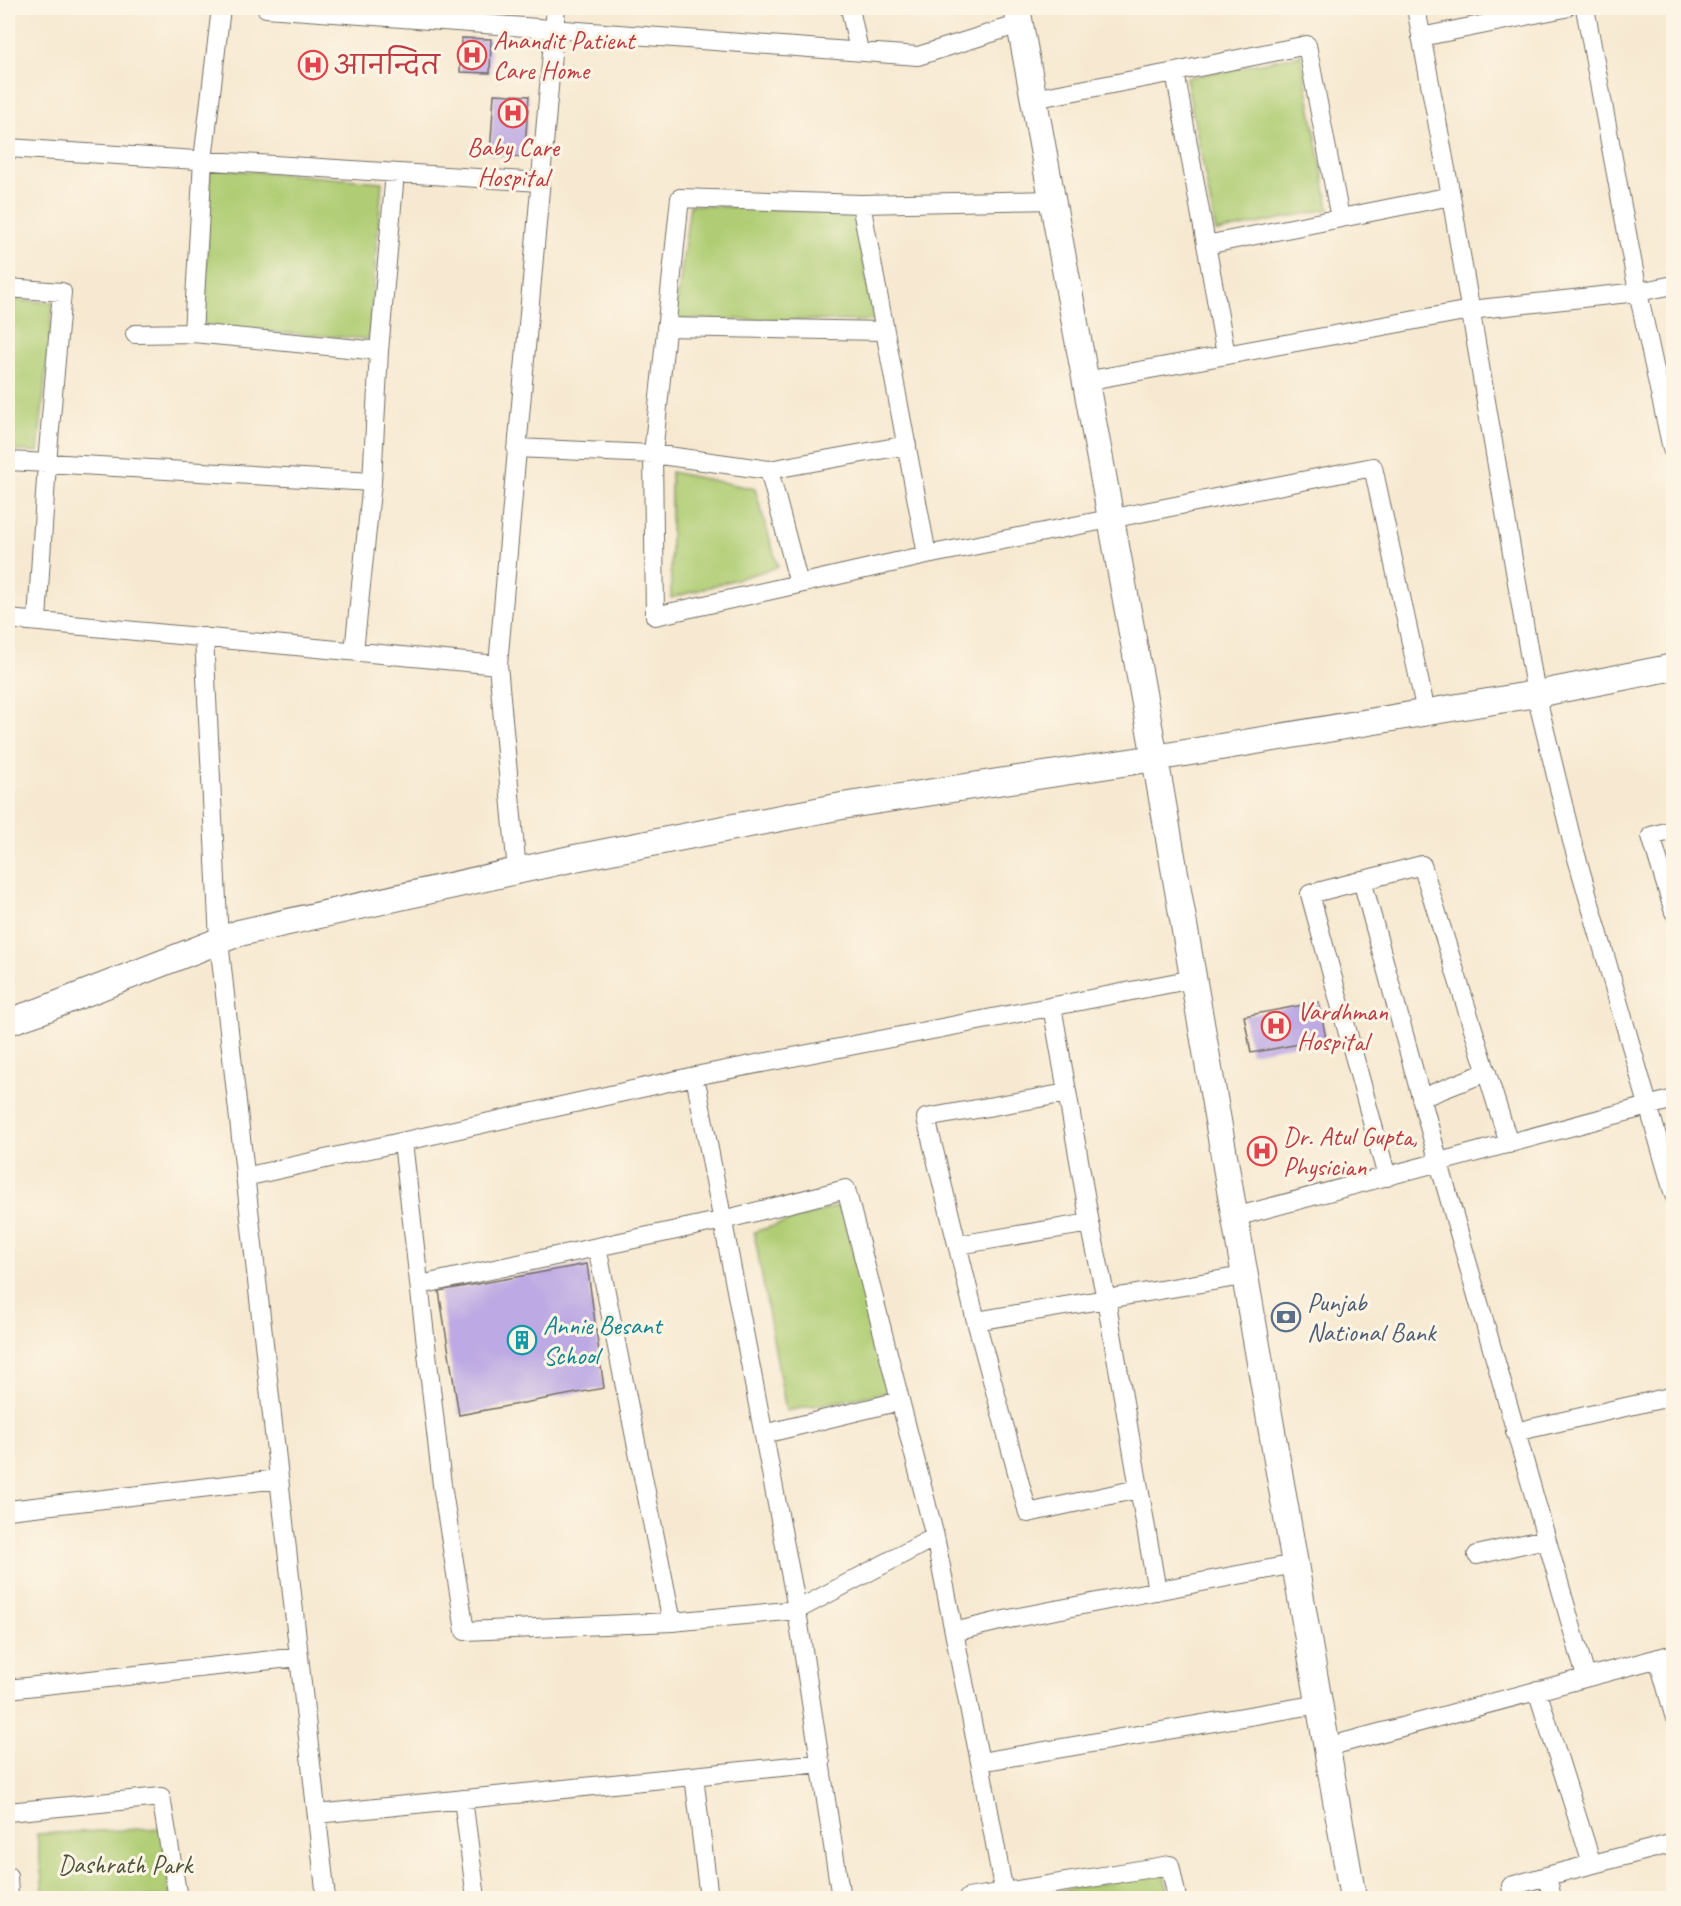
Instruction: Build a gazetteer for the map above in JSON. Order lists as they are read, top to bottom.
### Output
{
  "parks": ["Dashrath Park"],
  "places": {
    "hospital": [
      "Anandit Patient Care Home",
      "आनन्दित",
      "Baby Care Hospital",
      "Vardhman Hospital",
      "Dr. Atul Gupta, Physician"
    ],
    "bank": ["Punjab National Bank"],
    "building": ["Annie Besant School"]
  }
}
